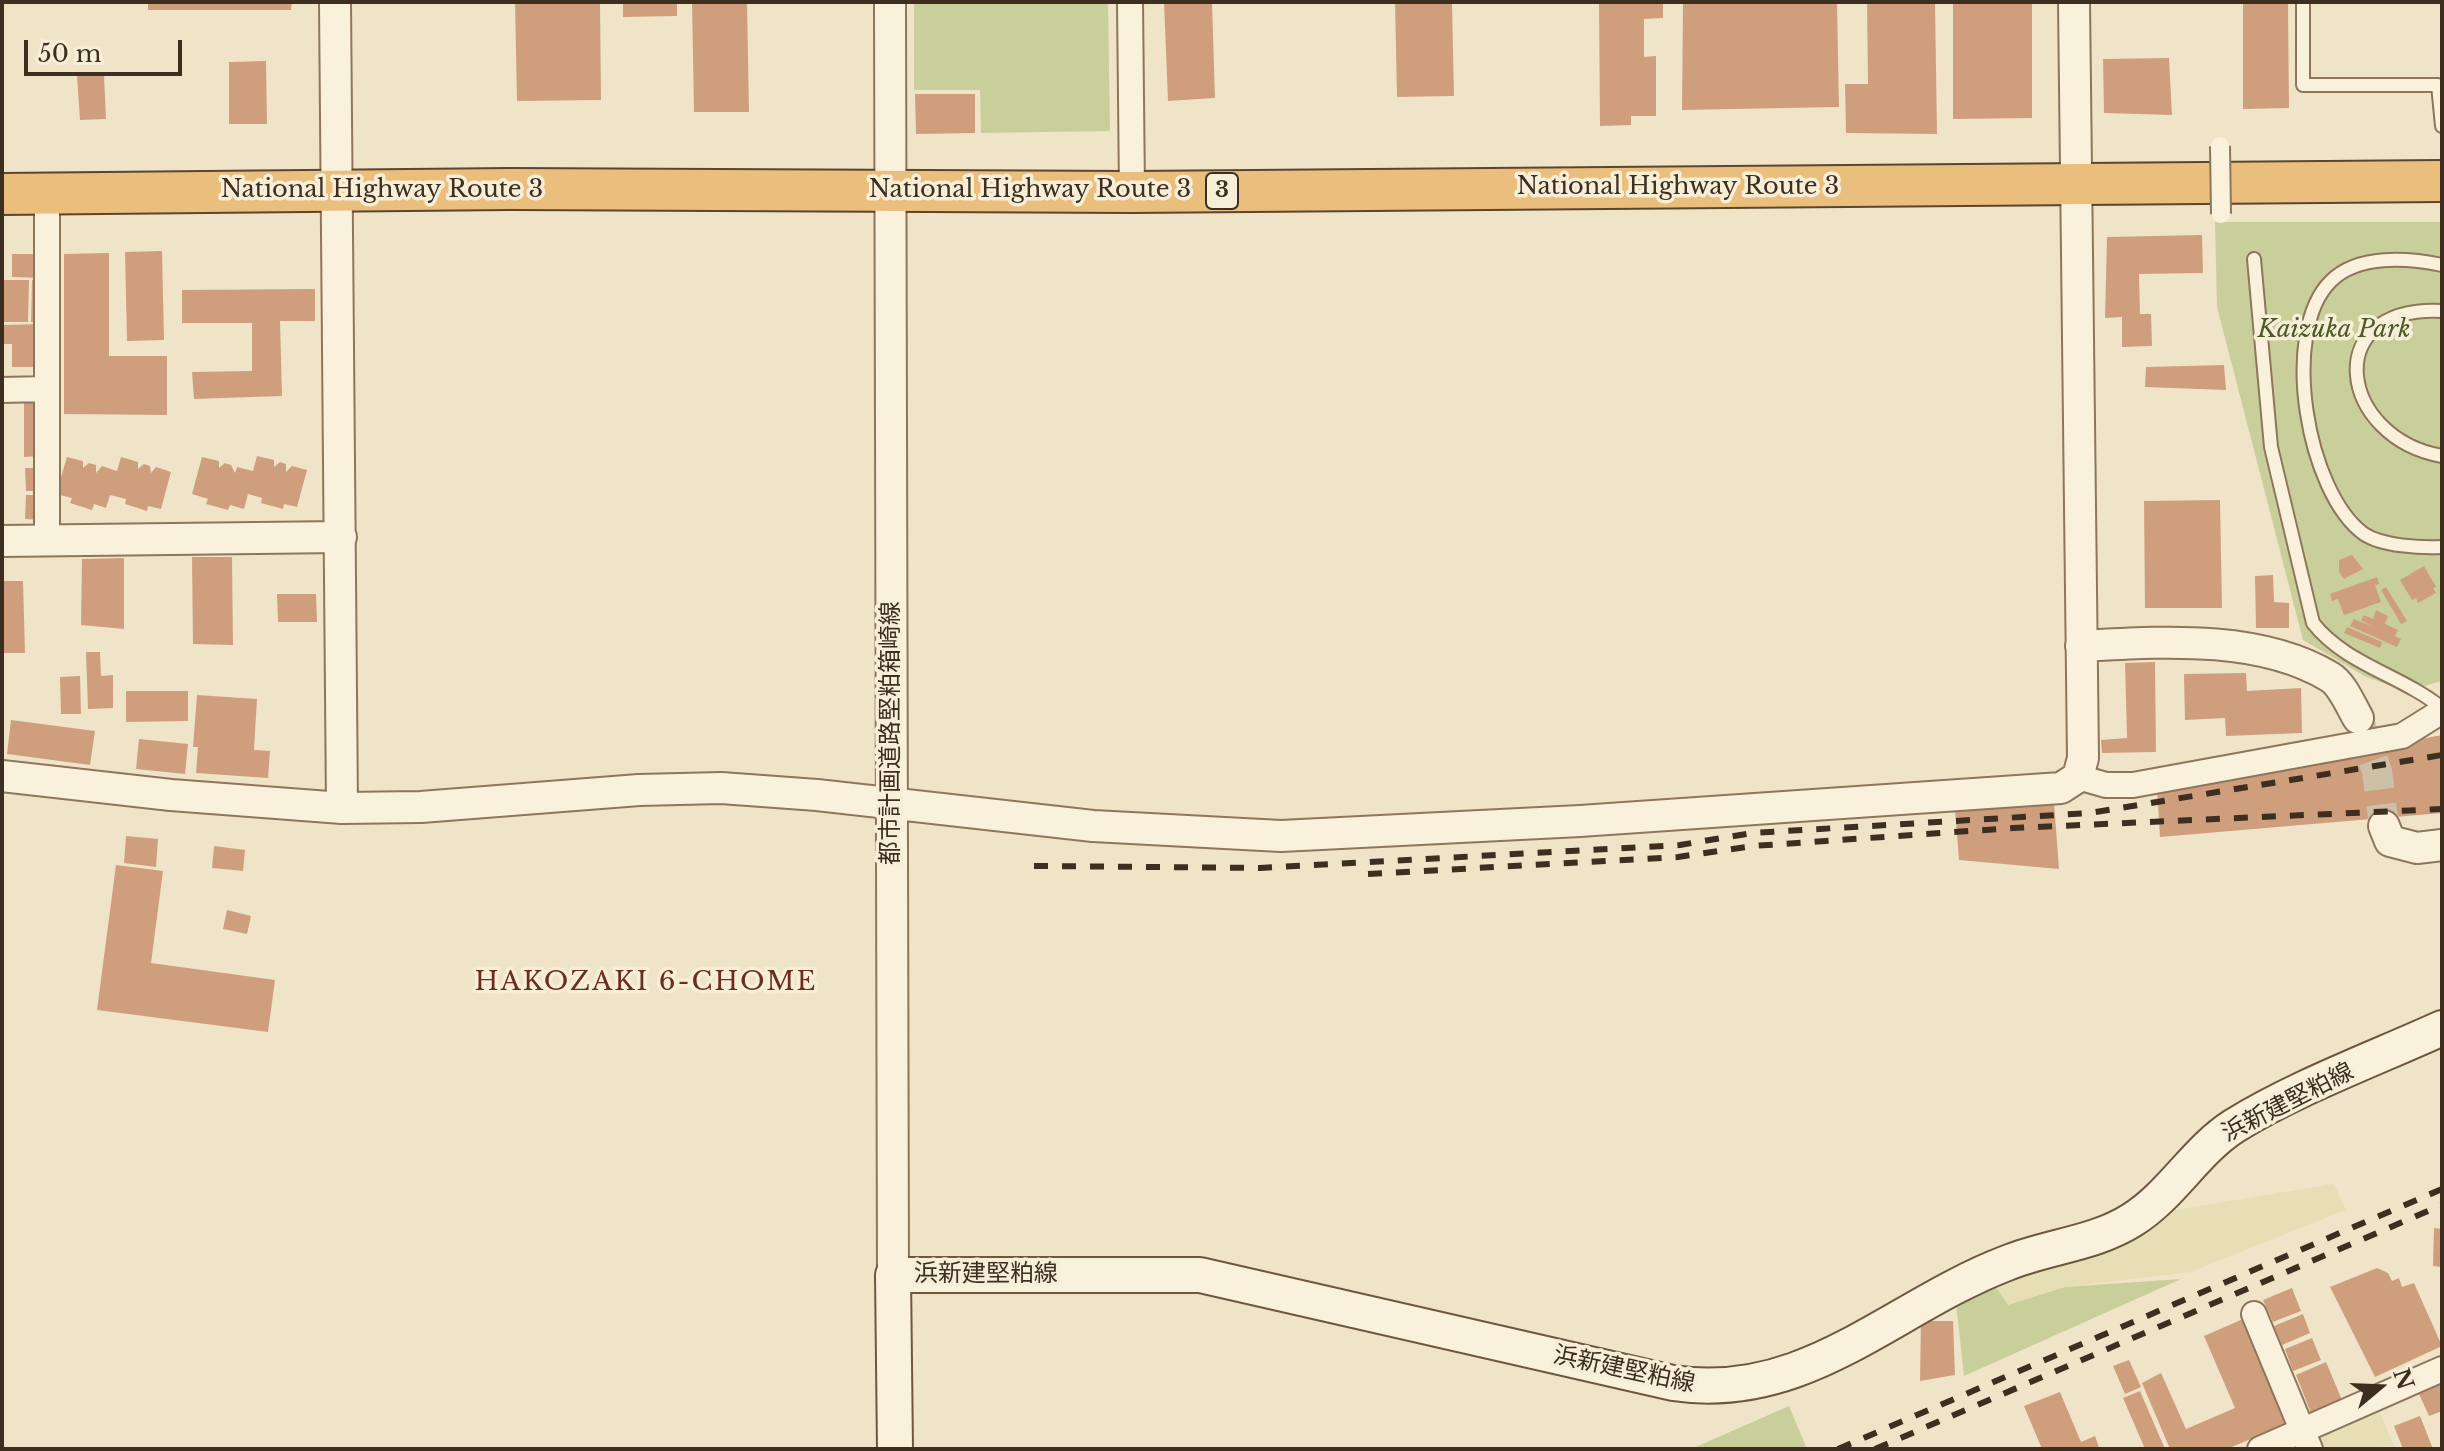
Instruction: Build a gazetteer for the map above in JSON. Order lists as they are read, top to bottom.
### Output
{
  "streets": {
    "highway": ["National Highway Route 3", "3"],
    "main road": ["浜新建堅粕線"],
    "street": ["都市計画道路堅粕箱崎線"]
  },
  "crossings": [
    ["National Highway Route 3", "都市計画道路堅粕箱崎線"],
    ["都市計画道路堅粕箱崎線", "浜新建堅粕線"]
  ],
  "districts": ["HAKOZAKI 6-CHOME"],
  "parks": ["Kaizuka Park"],
  "scale_bar": "50 m",
  "north": "right"
}
